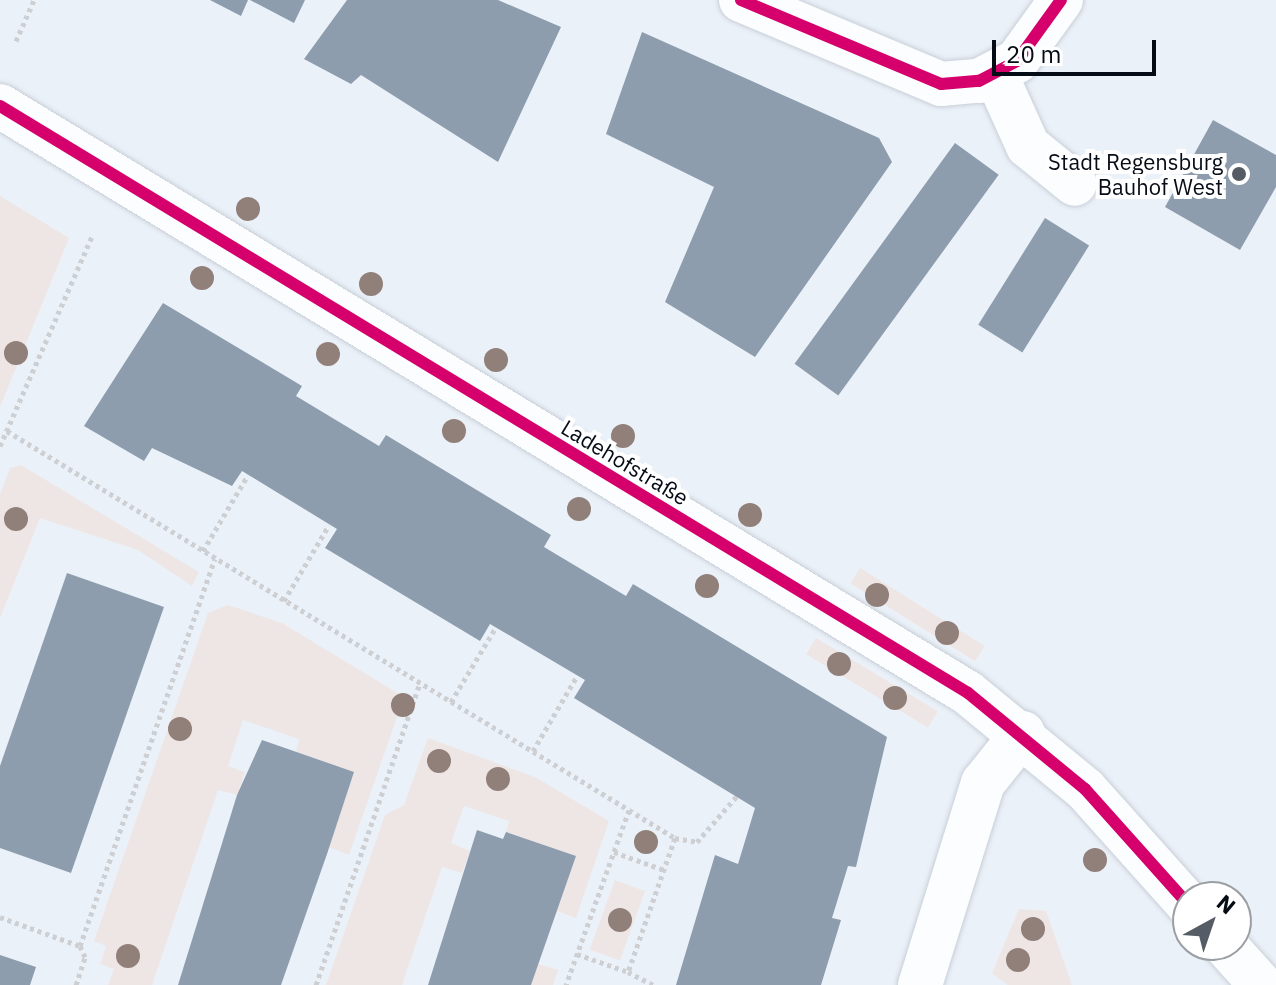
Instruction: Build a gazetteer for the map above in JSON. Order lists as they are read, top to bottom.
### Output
{
  "streets": {
    "street": ["Ladehofstraße"]
  },
  "places": ["Stadt Regensburg Bauhof West"],
  "scale_bar": "20 m",
  "north": "top right"
}
